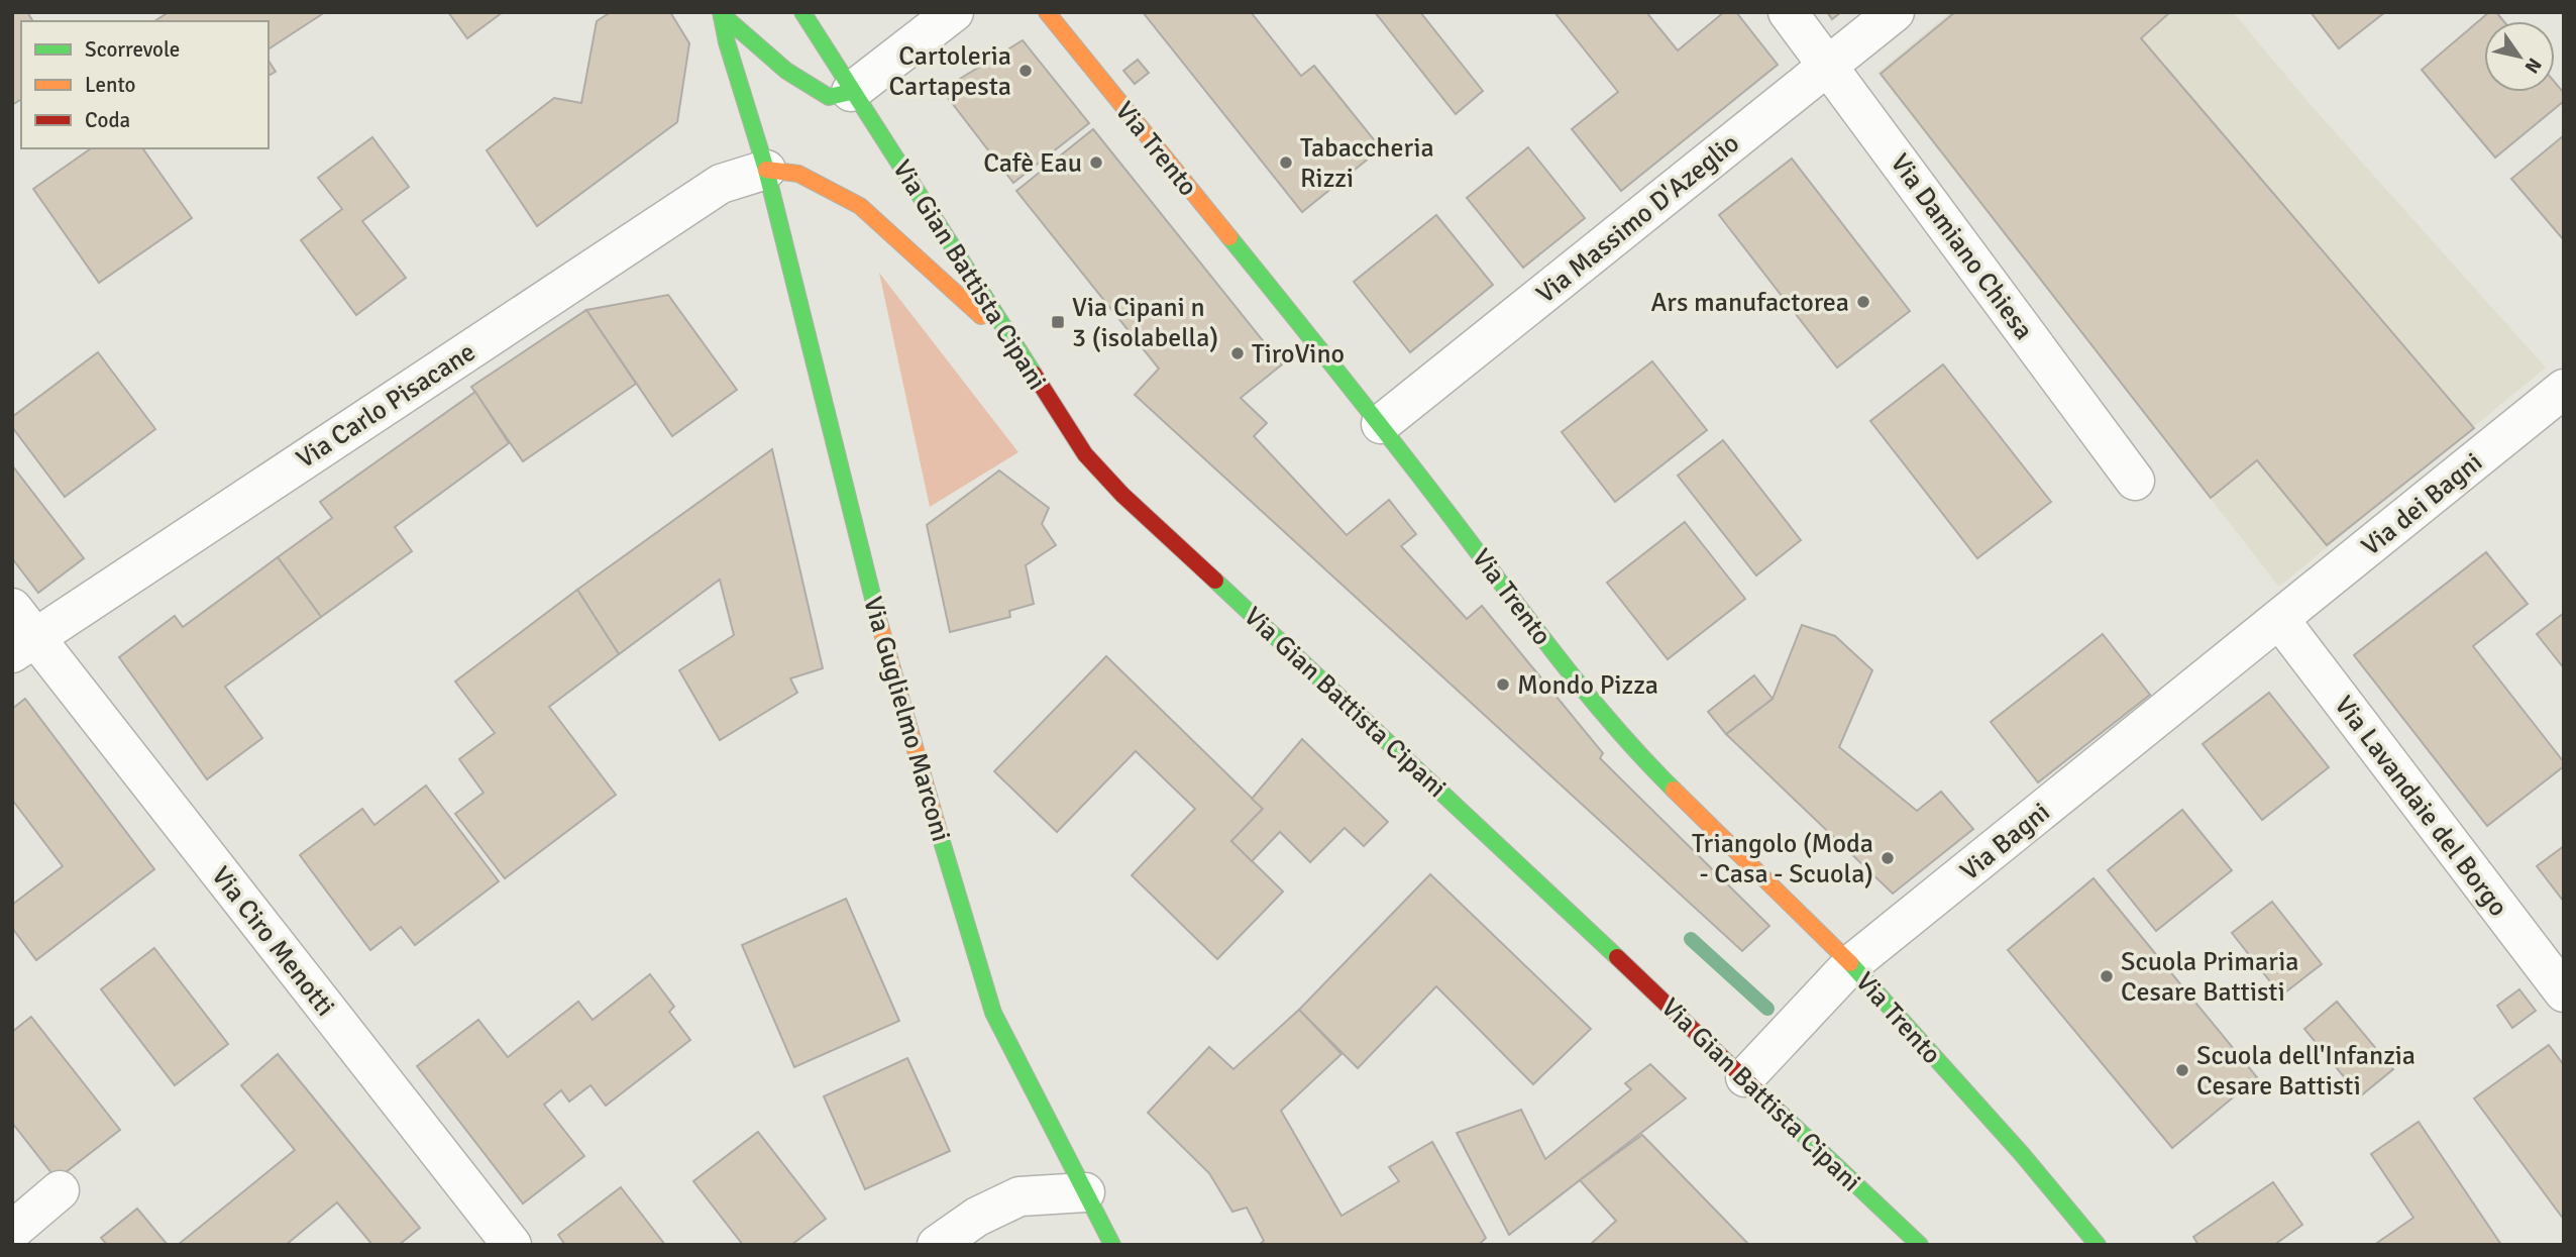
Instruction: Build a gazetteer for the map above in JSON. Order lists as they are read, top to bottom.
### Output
{
  "streets": {
    "main road": ["Via Trento", "Via Gian Battista Cipani", "Via Guglielmo Marconi"],
    "street": [
      "Via Massimo D'Azeglio",
      "Via Damiano Chiesa",
      "Via Carlo Pisacane",
      "Via dei Bagni",
      "Via Lavandaie del Borgo",
      "Via Bagni",
      "Via Ciro Menotti"
    ]
  },
  "crossings": [
    ["Via Trento", "Via Massimo D'Azeglio"],
    ["Via Trento", "Via Bagni"],
    ["Via Massimo D'Azeglio", "Via Damiano Chiesa"],
    ["Via Gian Battista Cipani", "Via Bagni"],
    ["Via Carlo Pisacane", "Via Guglielmo Marconi"],
    ["Via Carlo Pisacane", "Via Ciro Menotti"],
    ["Via dei Bagni", "Via Lavandaie del Borgo"],
    ["Via dei Bagni", "Via Bagni"],
    ["Via Lavandaie del Borgo", "Via Bagni"]
  ],
  "places": {
    "other": [
      "Cartoleria Cartapesta",
      "Cafè Eau",
      "Tabaccheria Rizzi",
      "Ars manufactorea",
      "TiroVino",
      "Mondo Pizza",
      "Triangolo (Moda - Casa - Scuola)",
      "Scuola Primaria Cesare Battisti",
      "Scuola dell'Infanzia Cesare Battisti"
    ],
    "transit": ["Via Cipani n 3 (isolabella)"]
  },
  "legend": ["Scorrevole", "Lento", "Coda"],
  "north": "bottom right"
}
